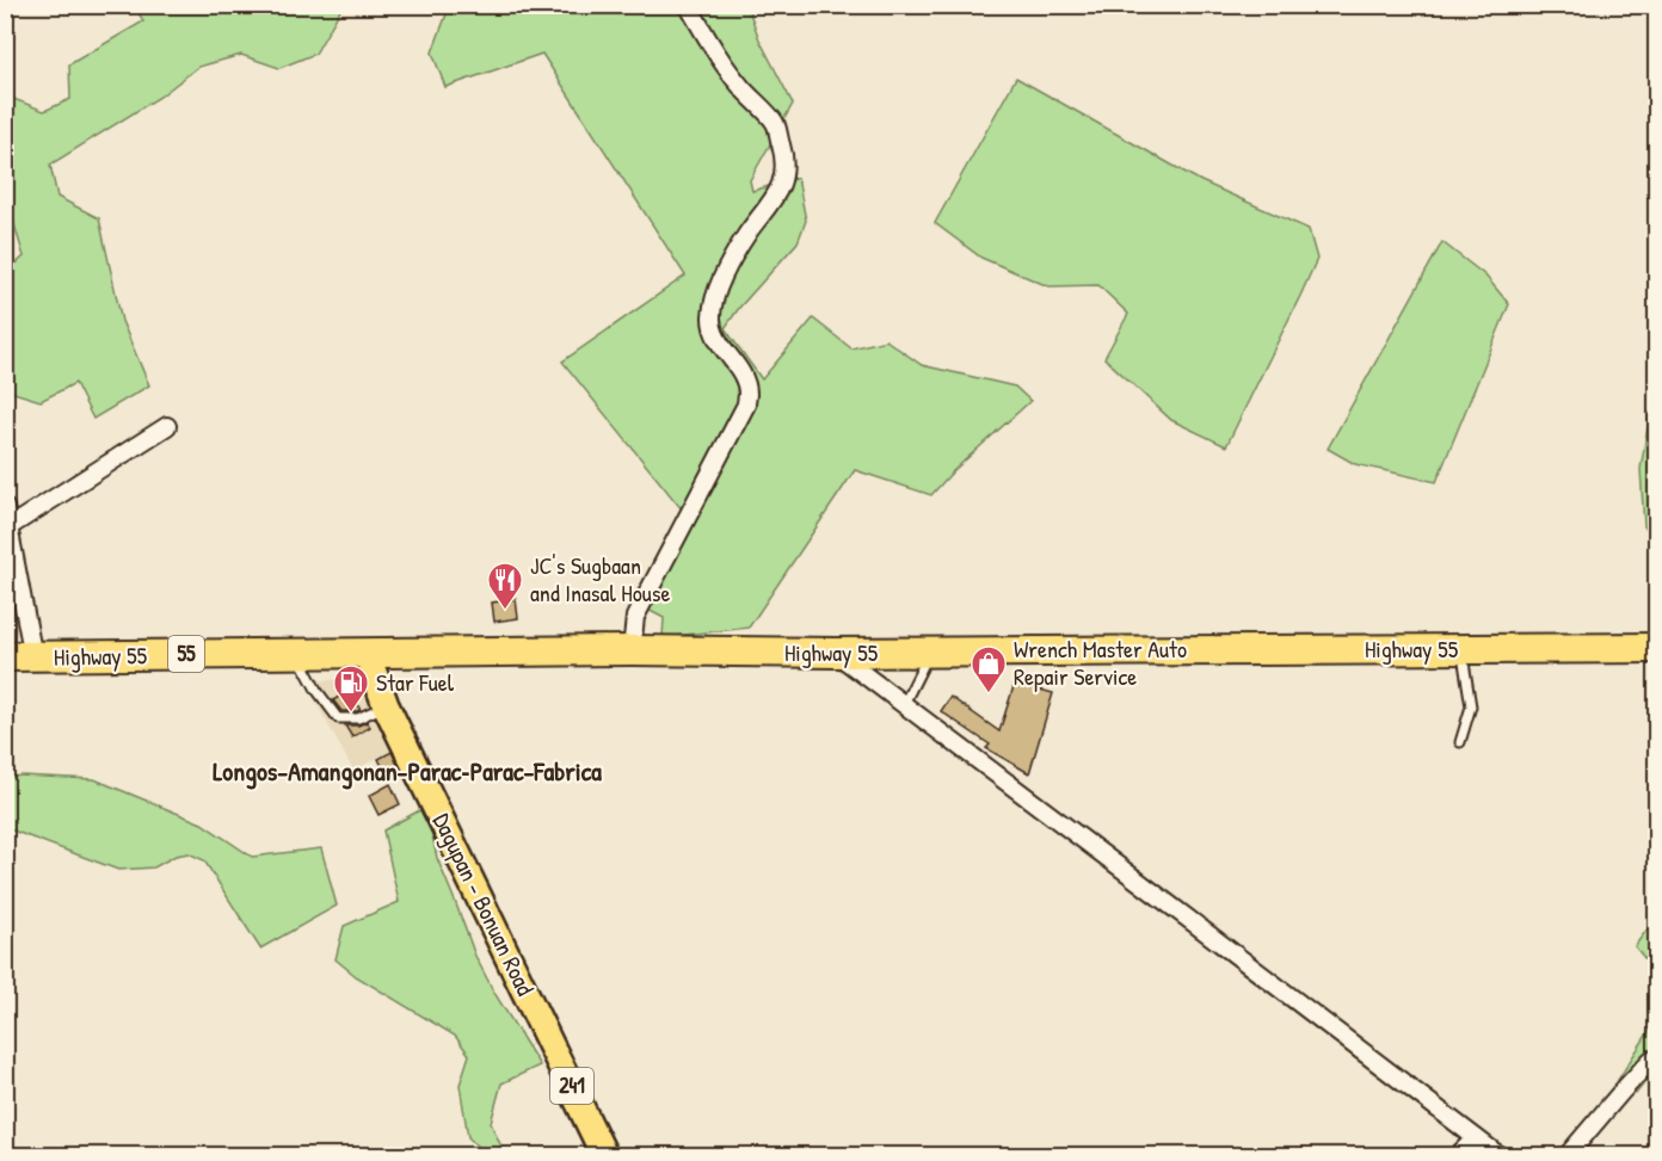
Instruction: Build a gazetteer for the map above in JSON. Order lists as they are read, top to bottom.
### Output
{
  "streets": {
    "highway": ["Highway 55", "55"],
    "main road": ["Dagupan - Bonuan Road", "241"]
  },
  "crossings": [
    ["Highway 55", "Dagupan - Bonuan Road"]
  ],
  "districts": ["Longos-Amangonan-Parac‑Parac-Fabrica"],
  "places": {
    "restaurant": ["JC's Sugbaan and Inasal House"],
    "shop": ["Wrench Master Auto Repair Service"],
    "fuel station": ["Star Fuel"]
  }
}
